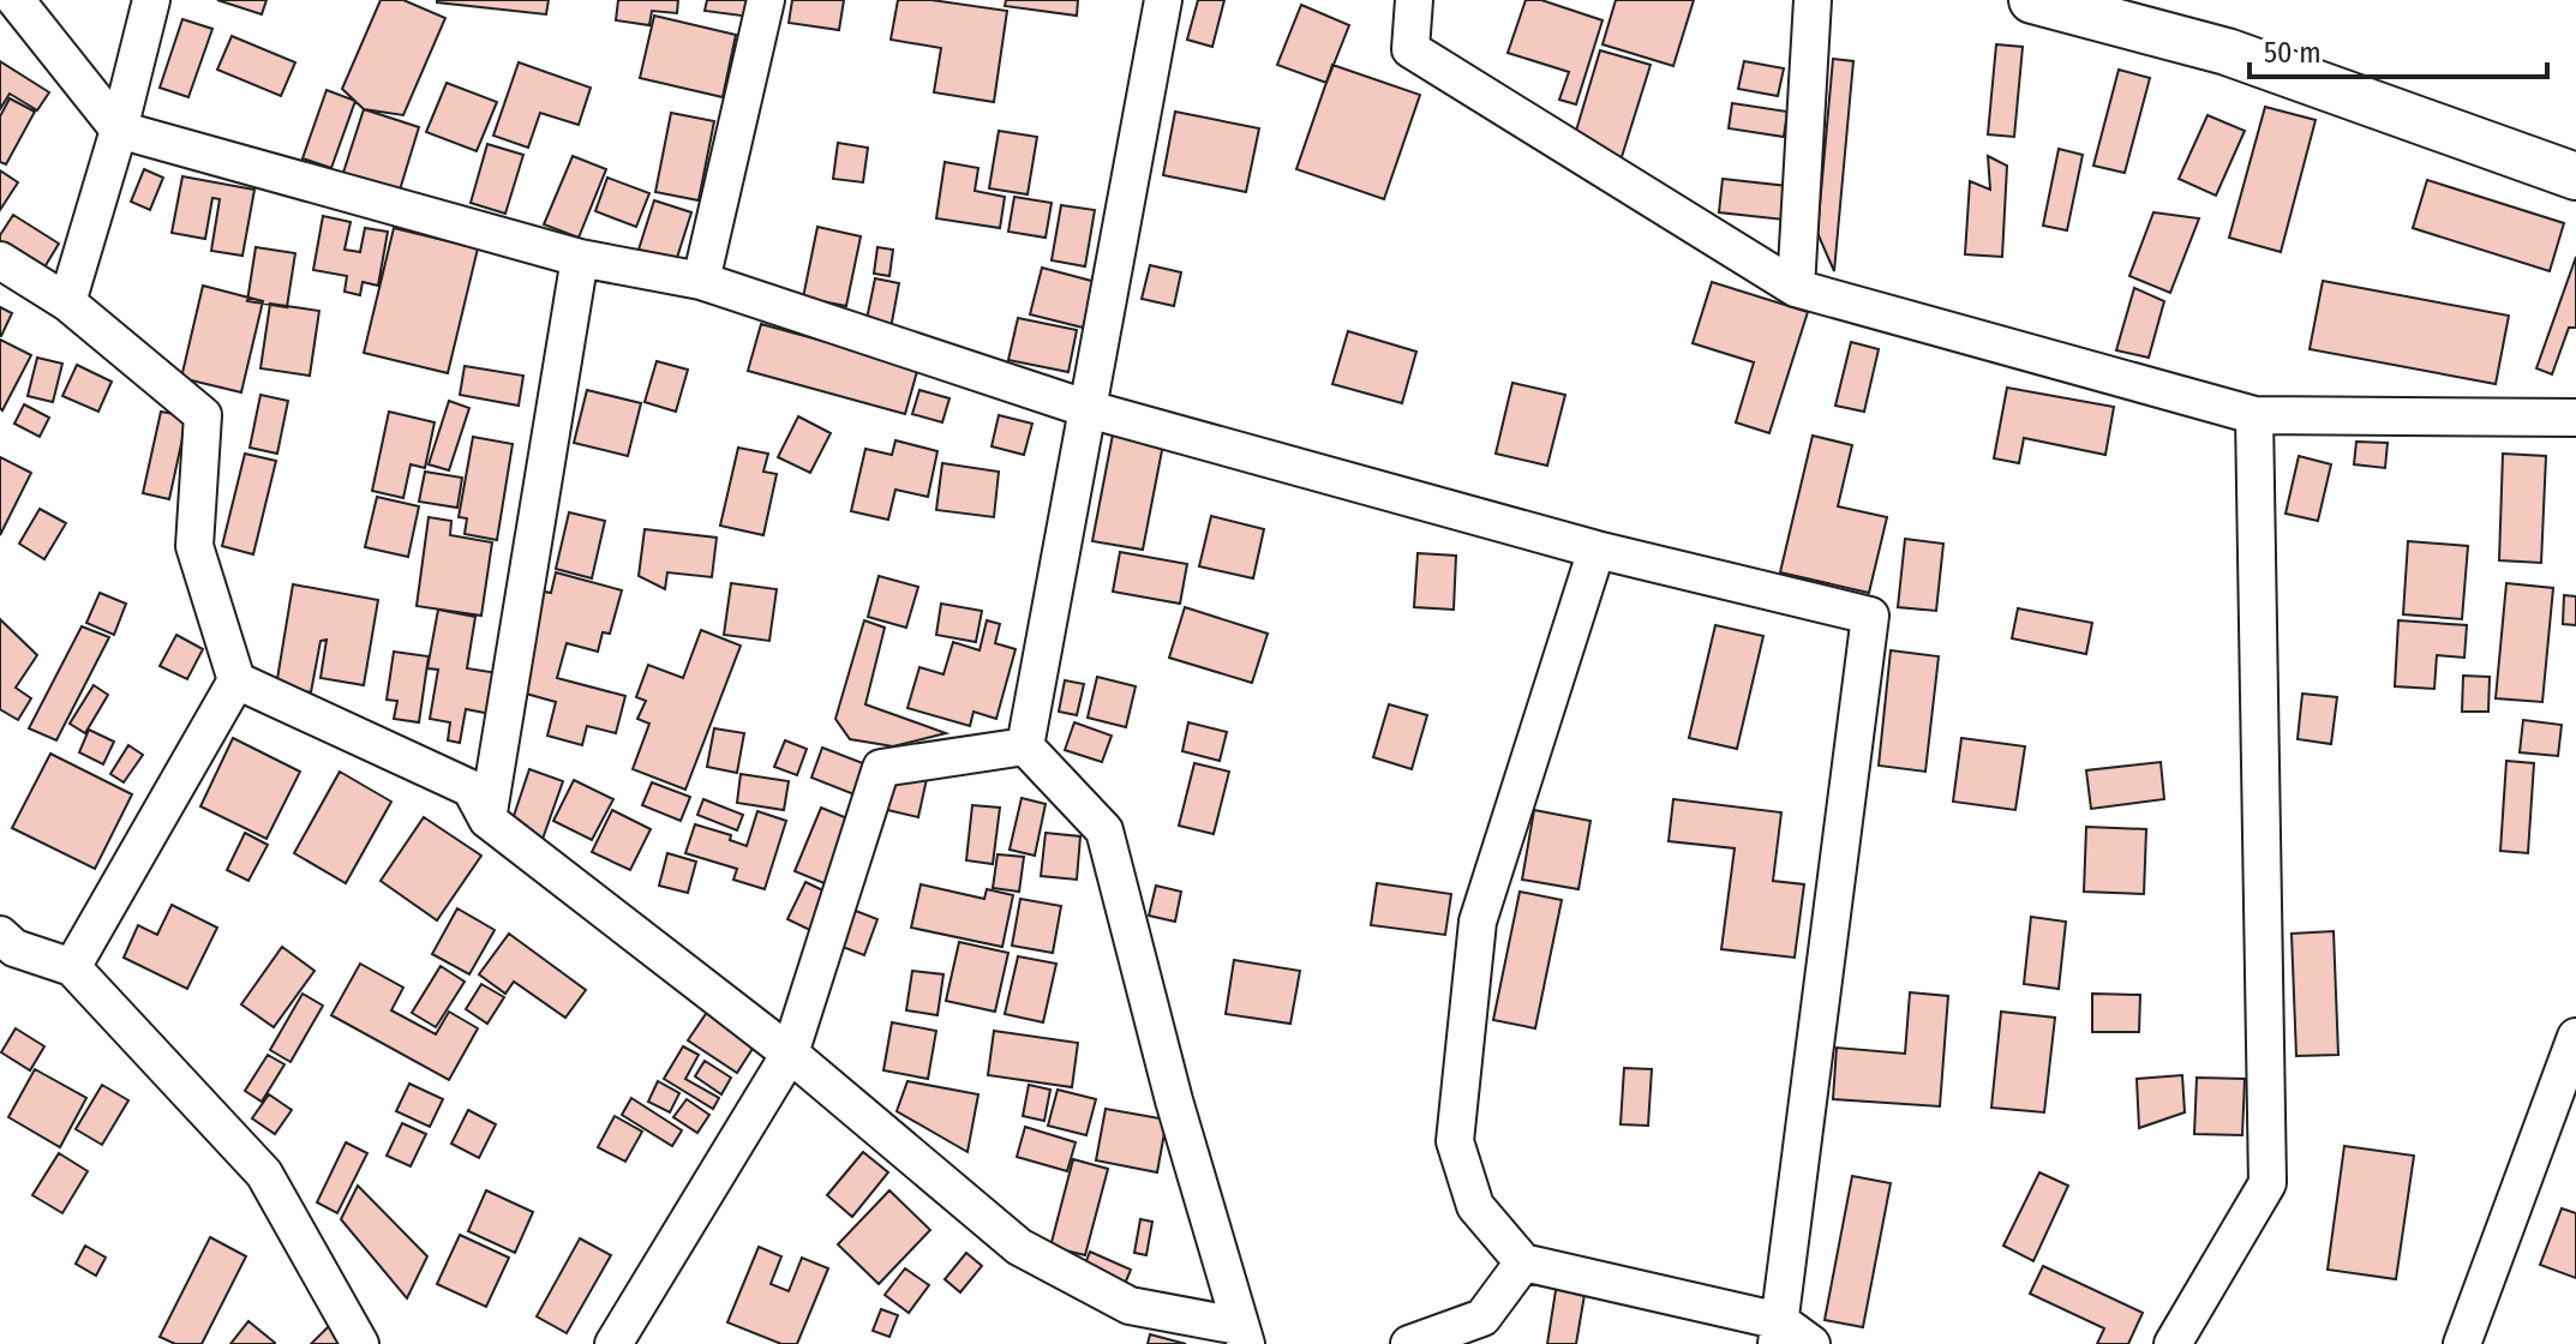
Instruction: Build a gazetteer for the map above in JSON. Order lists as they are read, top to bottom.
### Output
{
  "scale_bar": "50 m"
}
